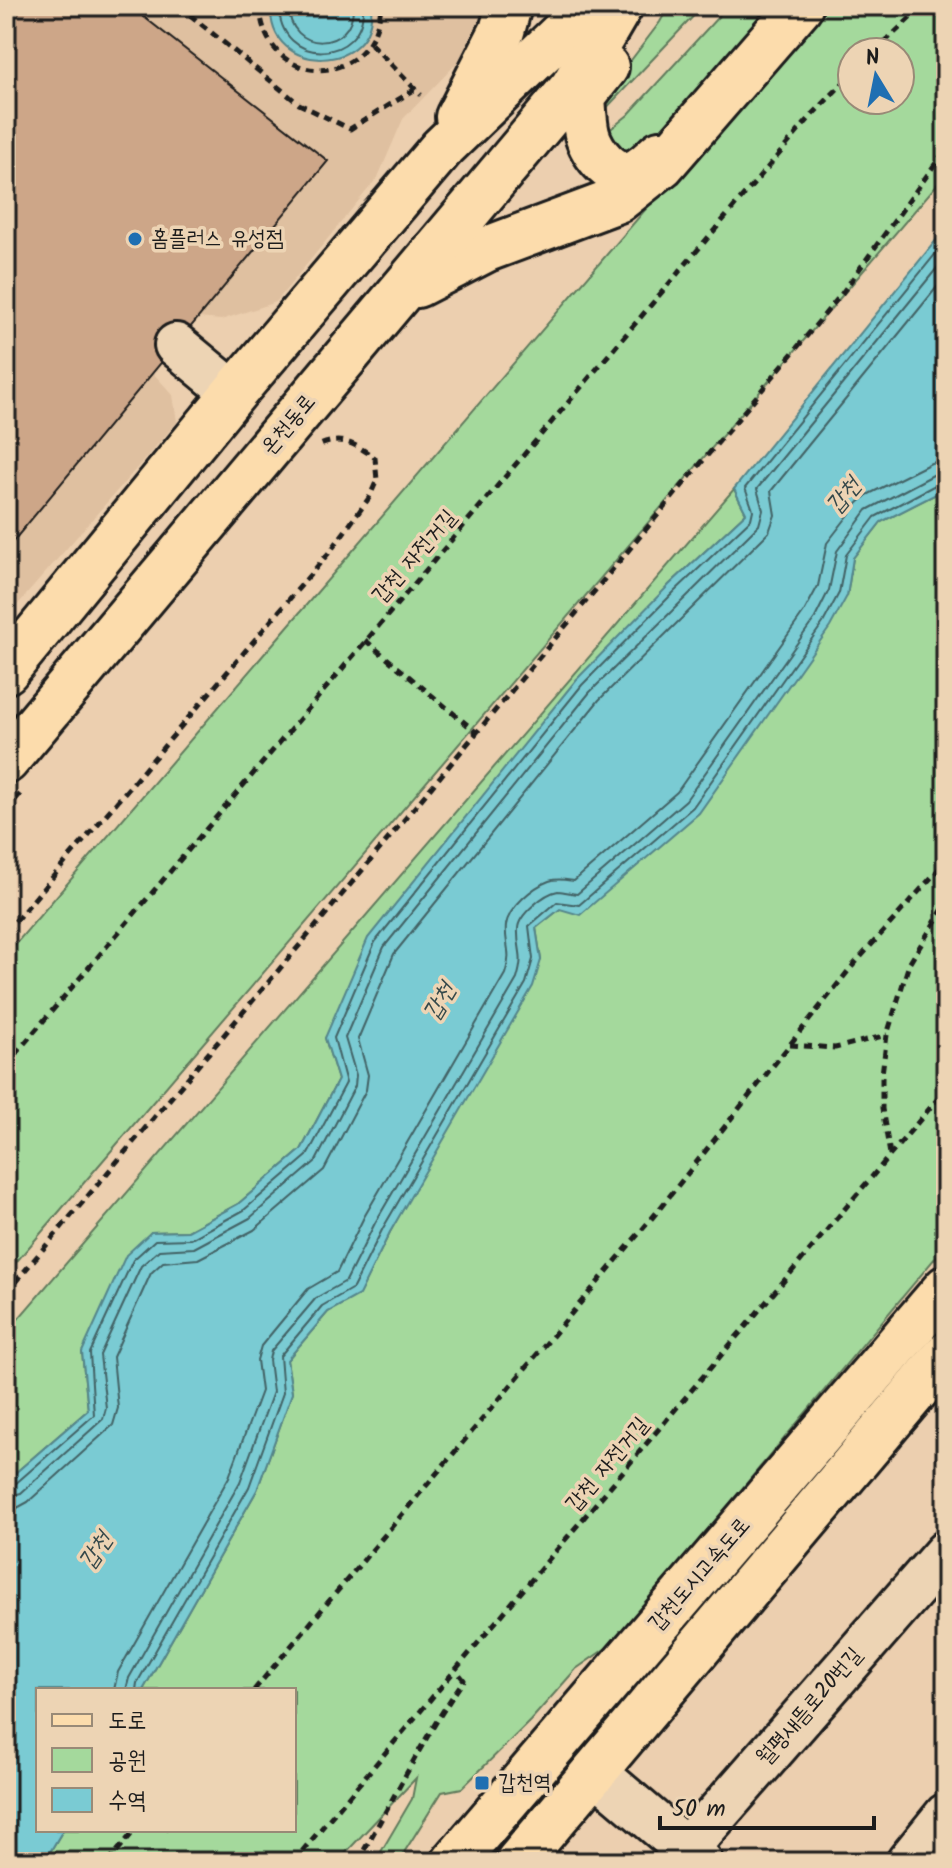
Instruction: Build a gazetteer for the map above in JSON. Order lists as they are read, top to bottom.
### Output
{
  "streets": {
    "main road": ["온천동로", "갑천도시고속도로"],
    "street": ["월평새뜸로20번길"],
    "path": ["갑천 자전거길"]
  },
  "water": ["갑천"],
  "places": {
    "other": ["홈플러스 유성점"],
    "transit": ["갑천역"]
  },
  "legend": ["도로", "공원", "수역"],
  "scale_bar": "50 m",
  "north": "top"
}
